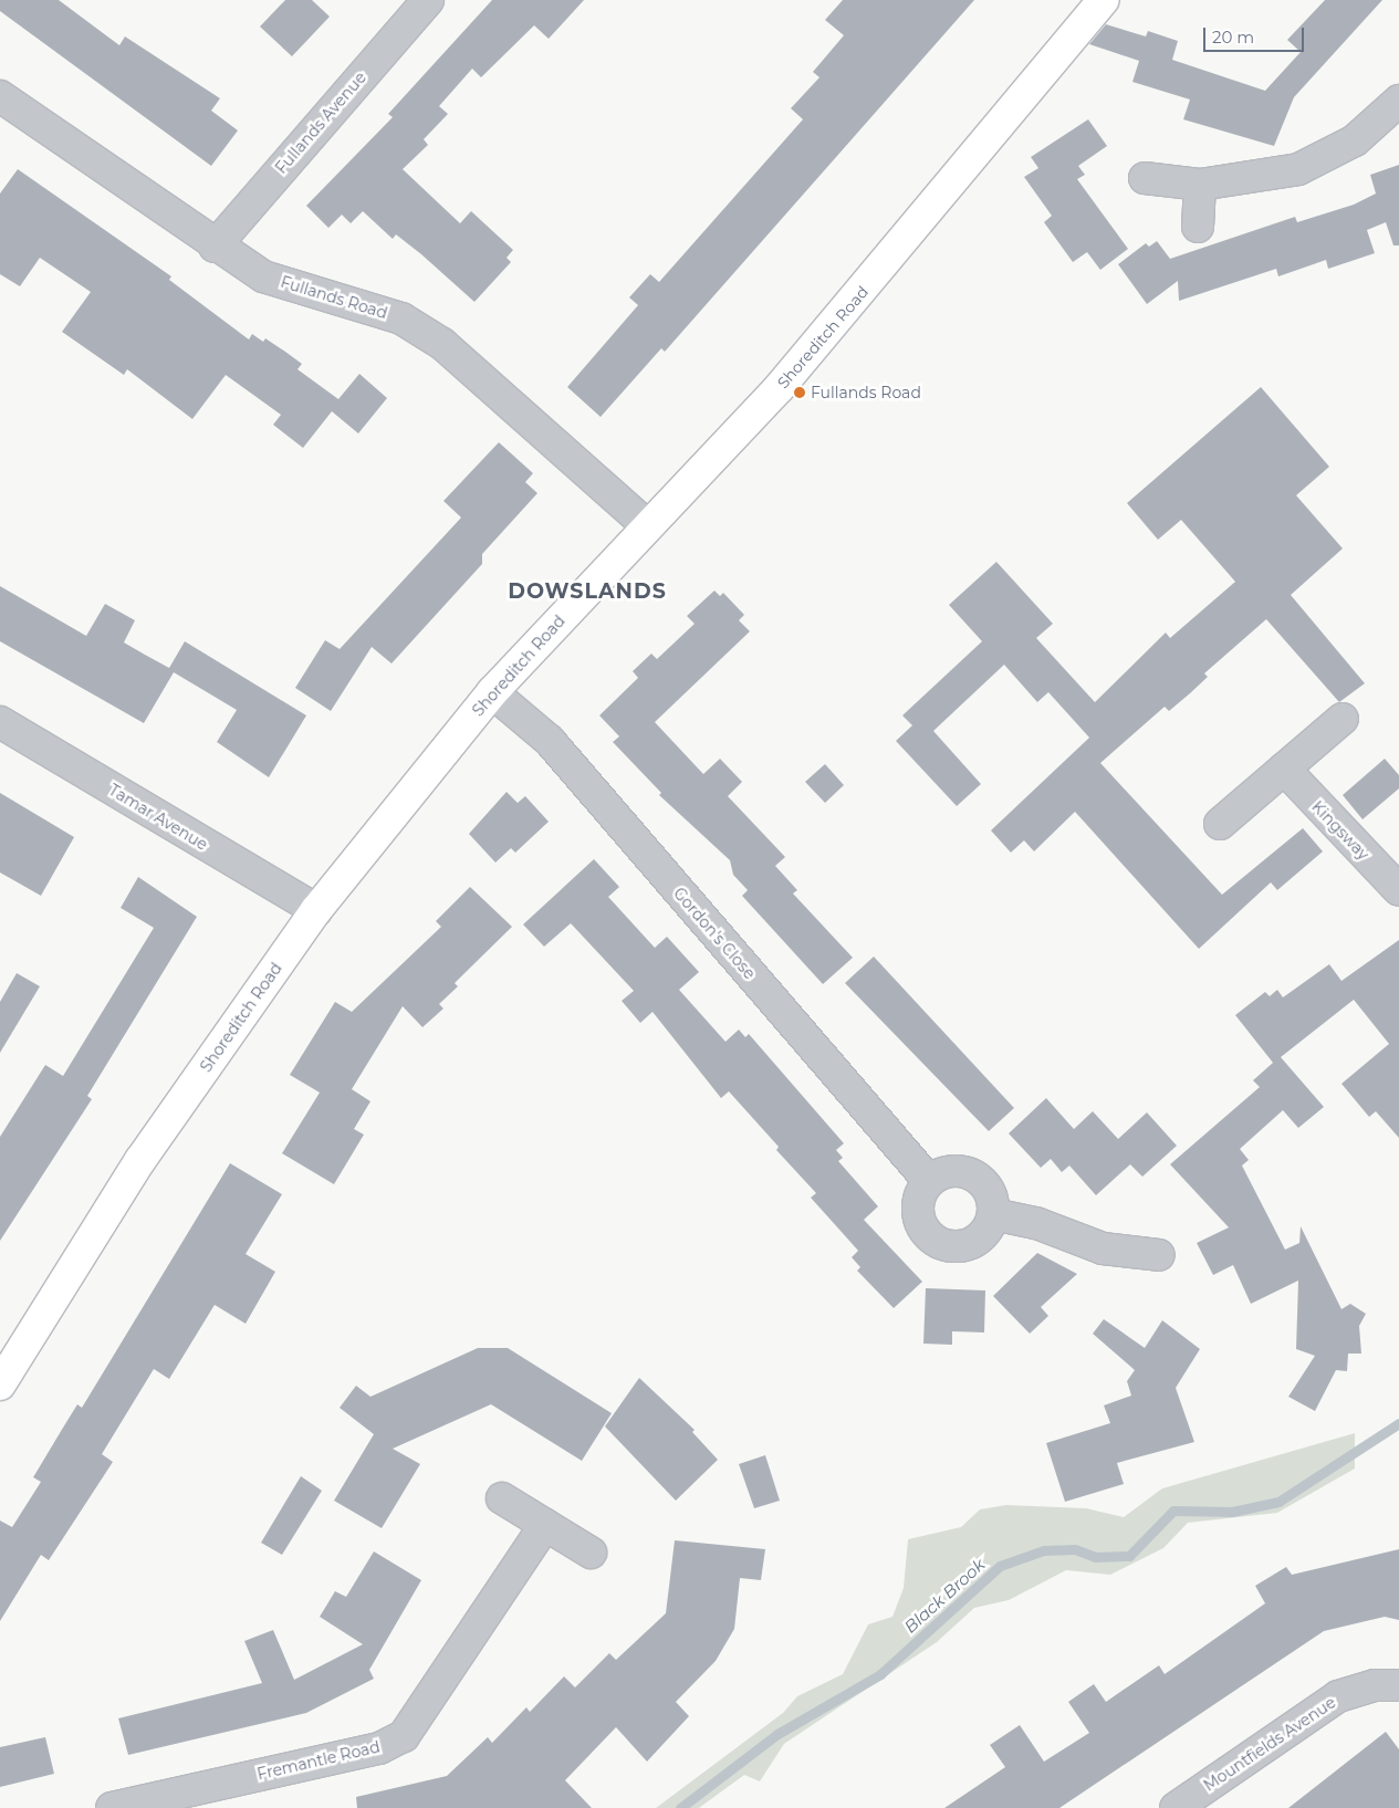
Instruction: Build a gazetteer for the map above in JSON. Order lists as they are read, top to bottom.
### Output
{
  "streets": {
    "main road": ["Shoreditch Road"],
    "street": [
      "Fullands Avenue",
      "Fullands Road",
      "Tamar Avenue",
      "Kingsway",
      "Gordon's Close",
      "Mountfields Avenue",
      "Fremantle Road"
    ]
  },
  "crossings": [
    ["Fullands Avenue", "Fullands Road"],
    ["Fullands Road", "Shoreditch Road"],
    ["Shoreditch Road", "Tamar Avenue"],
    ["Shoreditch Road", "Gordon's Close"]
  ],
  "districts": ["DOWSLANDS"],
  "water": ["Black Brook"],
  "places": ["Fullands Road"],
  "scale_bar": "20 m"
}
